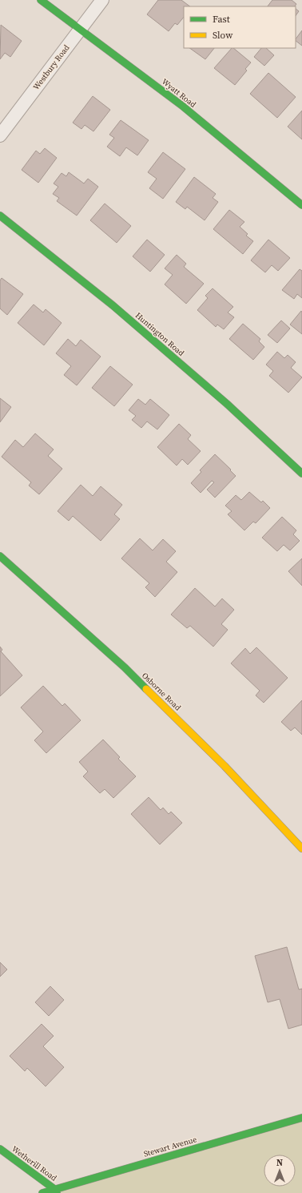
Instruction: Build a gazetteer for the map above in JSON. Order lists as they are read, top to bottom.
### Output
{
  "streets": {
    "street": [
      "Westbury Road",
      "Wyatt Road",
      "Huntington Road",
      "Osborne Road",
      "Stewart Avenue",
      "Wetherill Road"
    ]
  },
  "crossings": [
    ["Westbury Road", "Wyatt Road"],
    ["Stewart Avenue", "Wetherill Road"]
  ],
  "legend": ["Fast", "Slow"],
  "north": "top"
}
